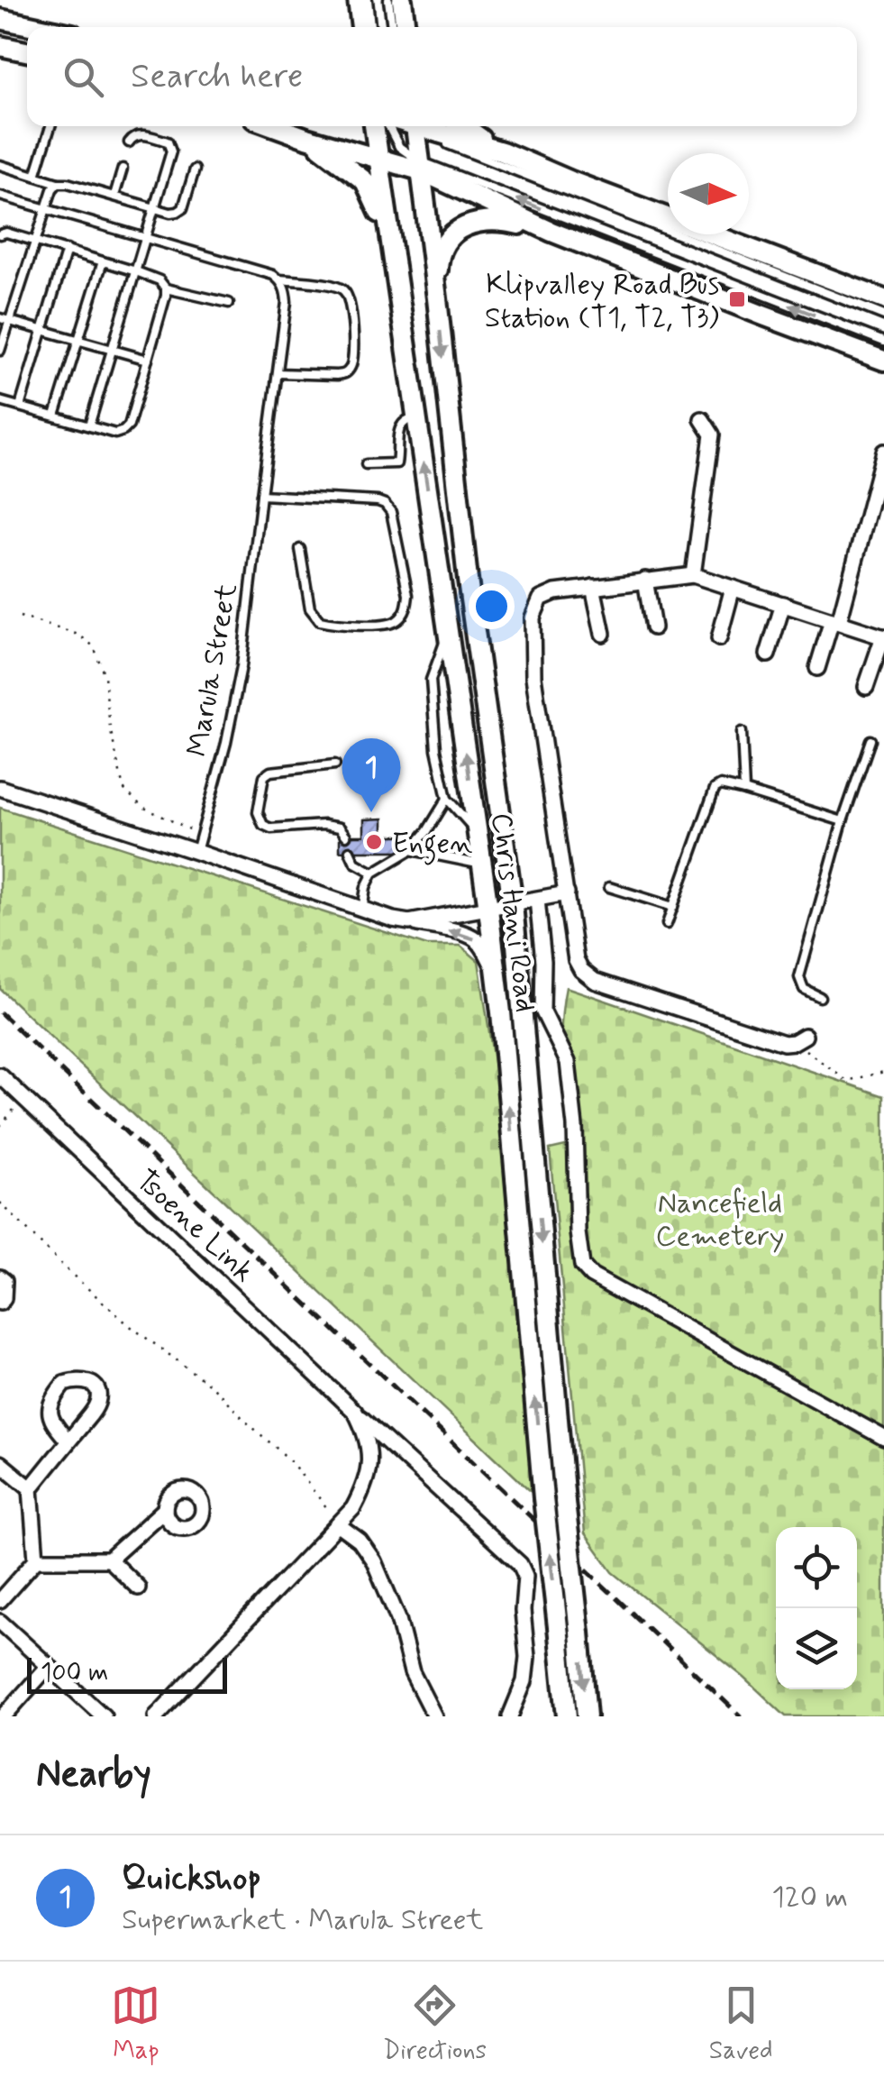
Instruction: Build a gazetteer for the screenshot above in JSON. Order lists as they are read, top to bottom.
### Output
{
  "streets": {
    "main road": ["Chris Hani Road"],
    "street": ["Tsoene Link"],
    "lane": ["Marula Street"]
  },
  "parks": ["Nancefield Cemetery"],
  "places": {
    "transit": ["Klipvalley Road Bus Station (T1, T2, T3)"],
    "other": ["Engen"]
  },
  "scale_bar": "100 m",
  "north": "right",
  "page": {
    "search": "Search here",
    "pins": "1",
    "scale": "100 m",
    "heading": "Nearby",
    "list": [
      {
        "mark": "1",
        "name": "Quickshop",
        "note": "Supermarket · Marula Street",
        "value": "120 m"
      }
    ],
    "nav": ["Map", "Directions", "Saved"]
  }
}
